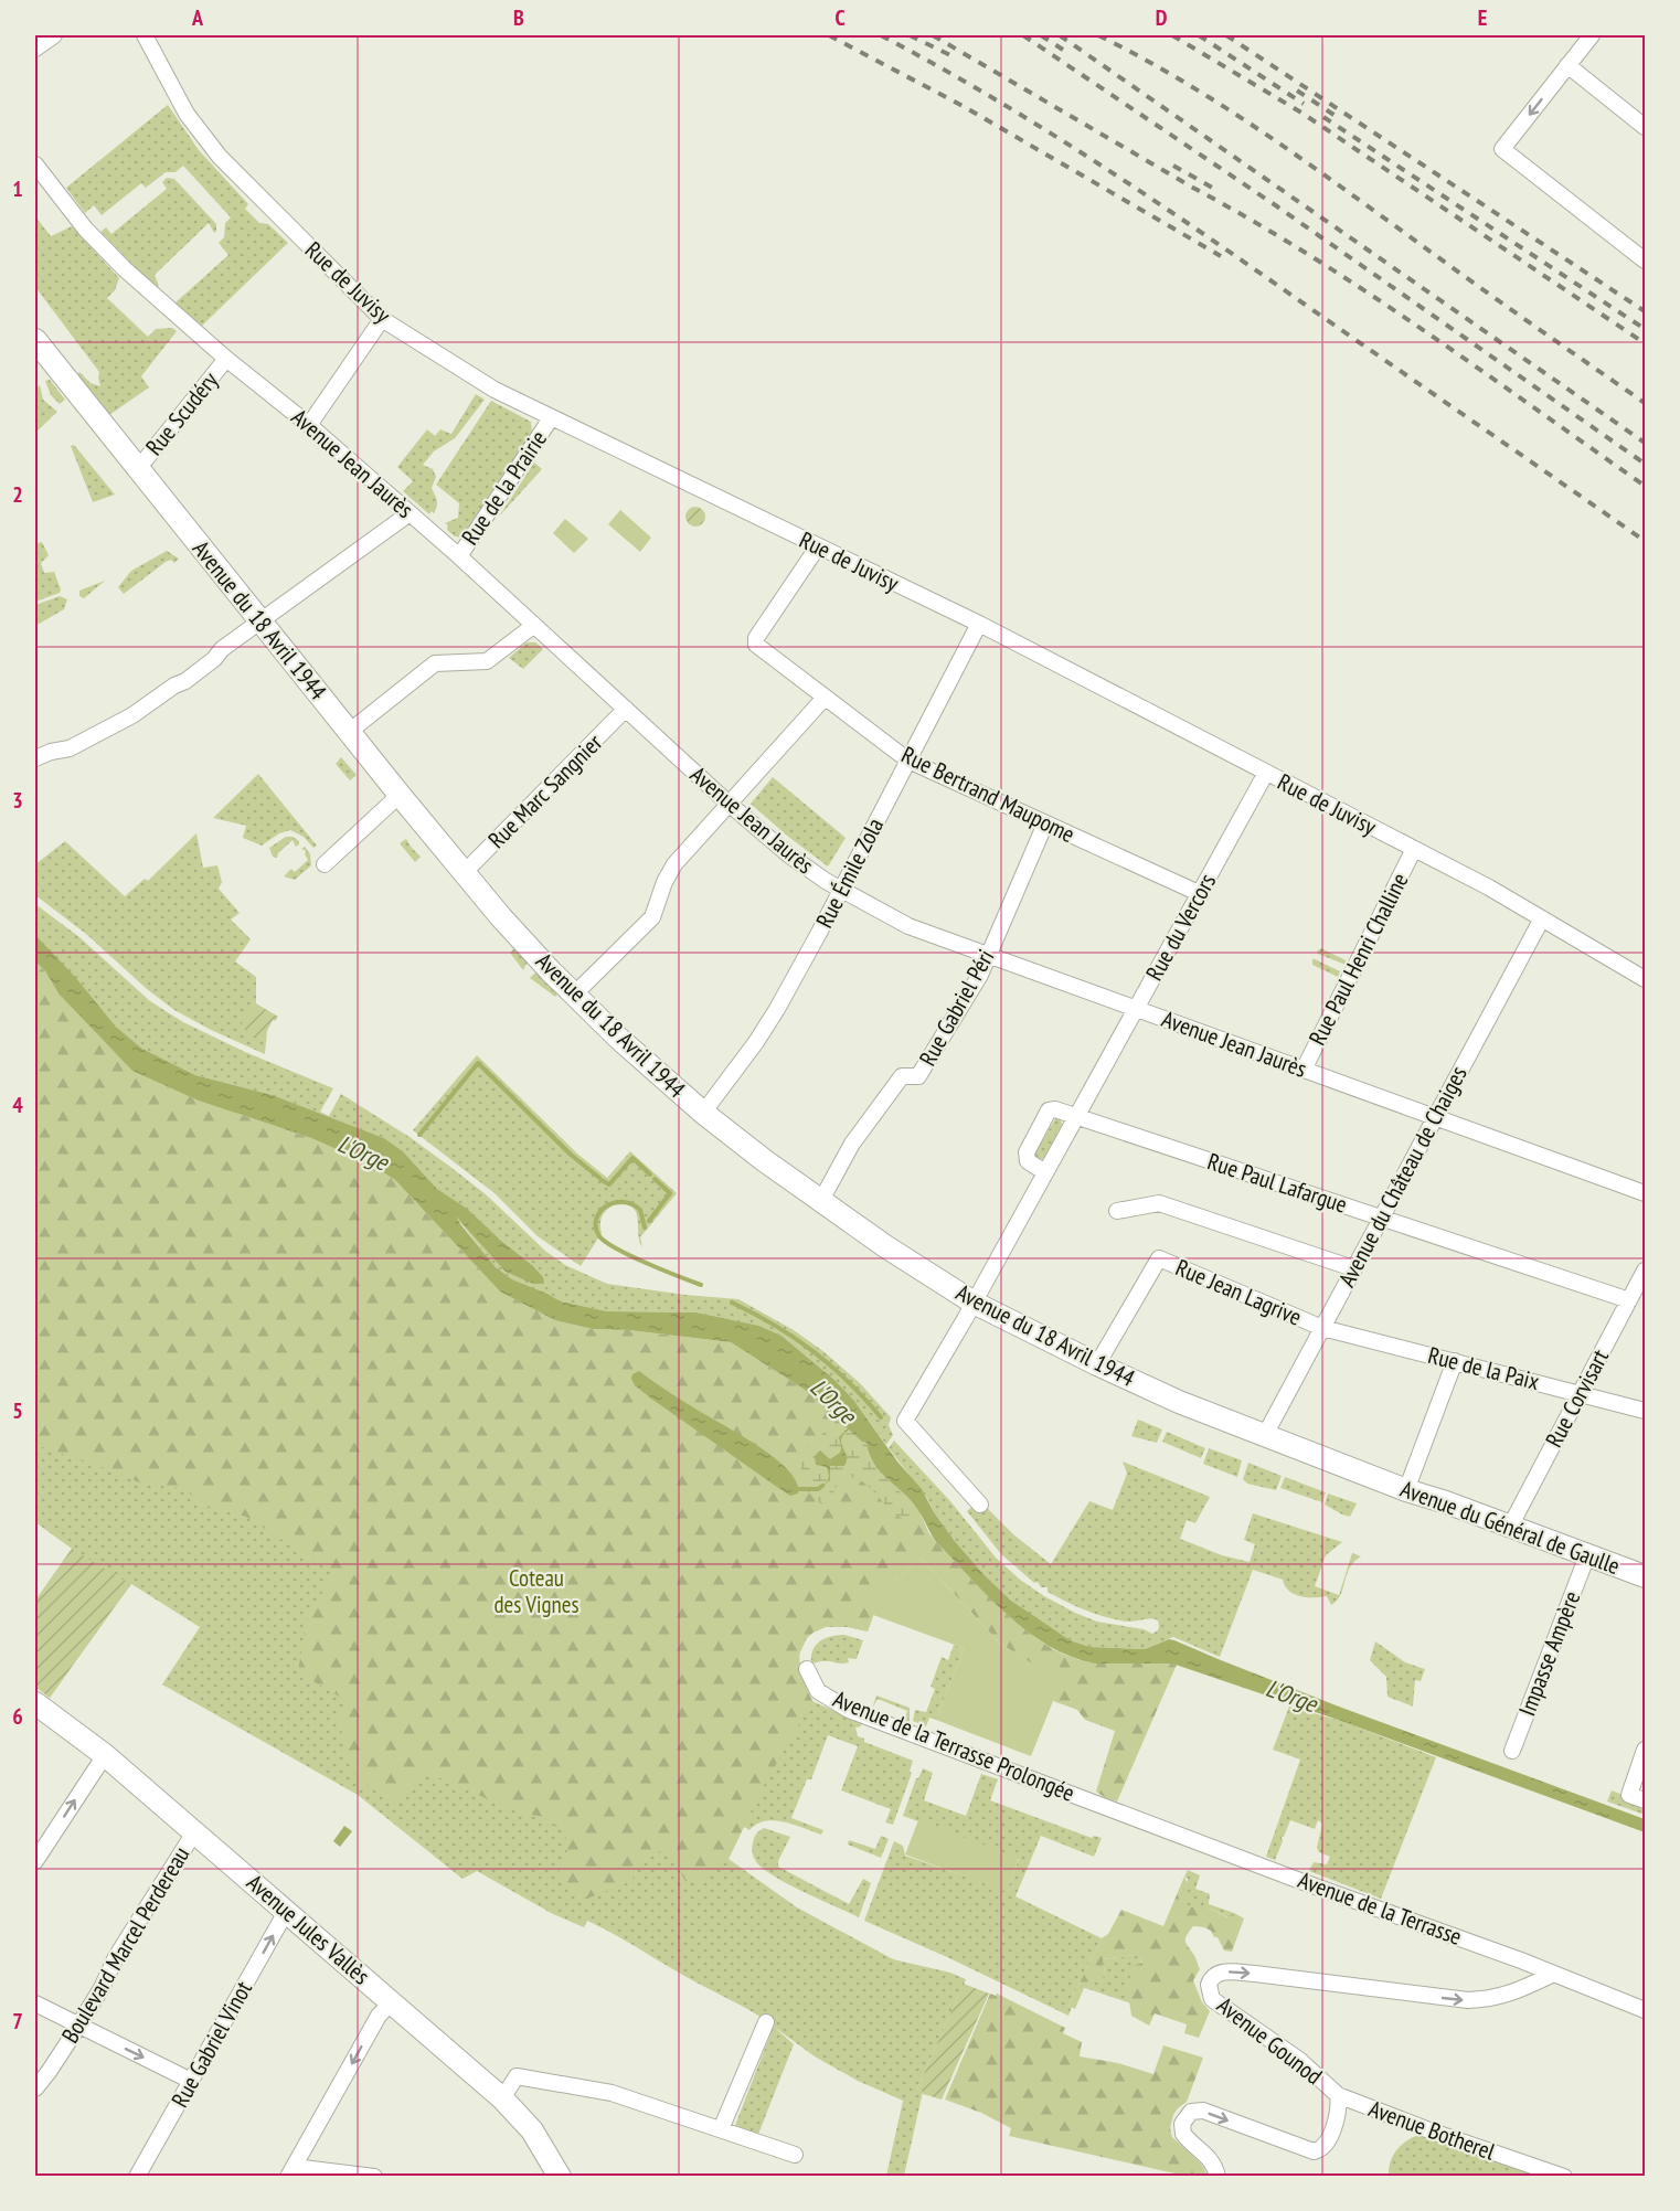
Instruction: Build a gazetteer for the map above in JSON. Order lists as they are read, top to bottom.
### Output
{
  "streets": {
    "street": [
      "Rue de Juvisy",
      "Rue Scudéry",
      "Avenue Jean Jaurès",
      "Rue de la Prairie",
      "Avenue du 18 Avril 1944",
      "Rue Marc Sangnier",
      "Rue Bertrand Maupome",
      "Rue Émile Zola",
      "Rue du Vercors",
      "Rue Paul Henri Challine",
      "Rue Gabriel Péri",
      "Avenue du Château de Chaiges",
      "Rue Paul Lafargue",
      "Rue Jean Lagrive",
      "Rue de la Paix",
      "Rue Corvisart",
      "Avenue du Général de Gaulle",
      "Impasse Ampère",
      "Avenue de la Terrasse Prolongée",
      "Avenue de la Terrasse",
      "Avenue Jules Vallès",
      "Boulevard Marcel Perdereau",
      "Avenue Gounod",
      "Rue Gabriel Vinot",
      "Avenue Botherel"
    ]
  },
  "crossings": [
    ["Rue de Juvisy", "Rue de la Prairie"],
    ["Rue de Juvisy", "Rue Bertrand Maupome"],
    ["Rue de Juvisy", "Rue Émile Zola"],
    ["Rue de Juvisy", "Rue du Vercors"],
    ["Rue de Juvisy", "Rue Paul Henri Challine"],
    ["Rue de Juvisy", "Avenue du Château de Chaiges"],
    ["Rue Scudéry", "Avenue Jean Jaurès"],
    ["Rue Scudéry", "Avenue du 18 Avril 1944"],
    ["Avenue Jean Jaurès", "Rue de la Prairie"],
    ["Avenue Jean Jaurès", "Rue Marc Sangnier"],
    ["Avenue Jean Jaurès", "Rue Émile Zola"],
    ["Avenue Jean Jaurès", "Rue du Vercors"],
    ["Avenue Jean Jaurès", "Rue Paul Henri Challine"],
    ["Avenue Jean Jaurès", "Rue Gabriel Péri"],
    ["Avenue Jean Jaurès", "Avenue du Château de Chaiges"],
    ["Avenue du 18 Avril 1944", "Rue Marc Sangnier"],
    ["Avenue du 18 Avril 1944", "Rue Émile Zola"],
    ["Avenue du 18 Avril 1944", "Rue du Vercors"],
    ["Avenue du 18 Avril 1944", "Rue Gabriel Péri"],
    ["Avenue du 18 Avril 1944", "Avenue du Château de Chaiges"],
    ["Avenue du 18 Avril 1944", "Rue Jean Lagrive"],
    ["Avenue du 18 Avril 1944", "Avenue du Général de Gaulle"],
    ["Rue Bertrand Maupome", "Rue Émile Zola"],
    ["Rue Bertrand Maupome", "Rue du Vercors"],
    ["Rue Bertrand Maupome", "Rue Gabriel Péri"],
    ["Rue du Vercors", "Rue Paul Lafargue"],
    ["Avenue du Château de Chaiges", "Rue Paul Lafargue"],
    ["Avenue du Château de Chaiges", "Rue Jean Lagrive"],
    ["Avenue du Château de Chaiges", "Rue de la Paix"],
    ["Rue Paul Lafargue", "Rue Corvisart"],
    ["Rue Jean Lagrive", "Rue de la Paix"],
    ["Rue de la Paix", "Rue Corvisart"],
    ["Rue Corvisart", "Avenue du Général de Gaulle"],
    ["Avenue du Général de Gaulle", "Impasse Ampère"],
    ["Avenue de la Terrasse Prolongée", "Avenue de la Terrasse"],
    ["Avenue de la Terrasse", "Avenue Gounod"],
    ["Avenue Jules Vallès", "Boulevard Marcel Perdereau"],
    ["Avenue Jules Vallès", "Rue Gabriel Vinot"],
    ["Avenue Gounod", "Avenue Botherel"]
  ],
  "water": ["L'Orge"],
  "parks": ["Coteau des Vignes"],
  "grid": {
    "columns": [
      "A",
      "B",
      "C",
      "D",
      "E"
    ],
    "rows": [
      "1",
      "2",
      "3",
      "4",
      "5",
      "6",
      "7"
    ]
  }
}
